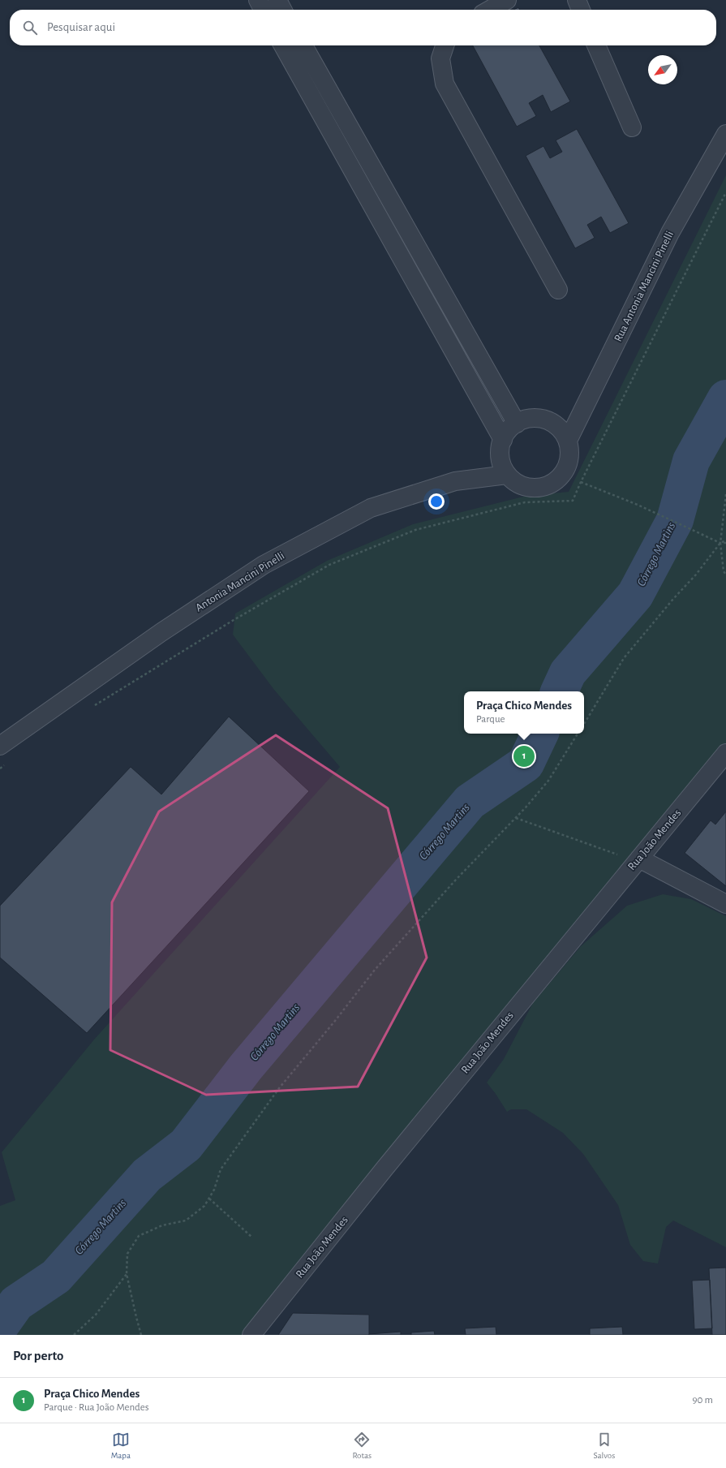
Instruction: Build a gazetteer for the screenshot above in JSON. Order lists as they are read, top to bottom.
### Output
{
  "streets": {
    "street": ["Rua Antonia Mancini Pinelli", "Antonia Mancini Pinelli", "Rua João Mendes"]
  },
  "crossings": [
    ["Rua Antonia Mancini Pinelli", "Antonia Mancini Pinelli"]
  ],
  "water": ["Córrego Martins"],
  "north": "bottom left",
  "page": {
    "search": "Pesquisar aqui",
    "popup": ["Praça Chico Mendes", "Parque"],
    "pins": "1",
    "heading": "Por perto",
    "list": [
      {
        "mark": "1",
        "name": "Praça Chico Mendes",
        "note": "Parque · Rua João Mendes",
        "value": "90 m"
      }
    ],
    "nav": ["Mapa", "Rotas", "Salvos"]
  }
}
